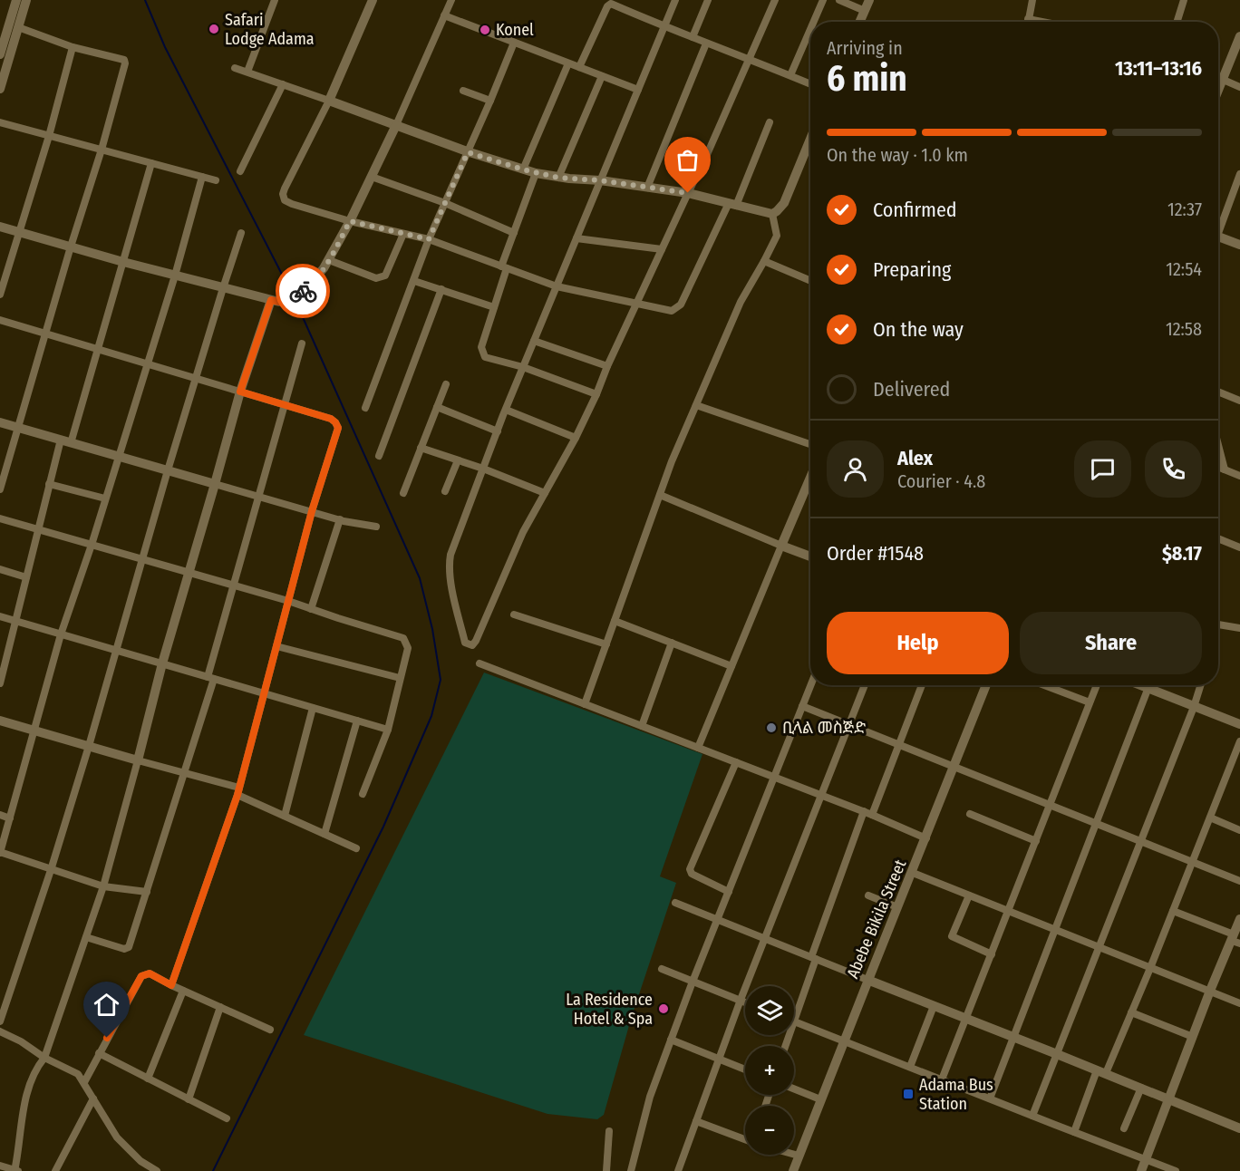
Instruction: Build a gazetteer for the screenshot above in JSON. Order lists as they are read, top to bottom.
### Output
{
  "streets": {
    "street": ["Abebe Bikila Street"]
  },
  "places": {
    "other": [
      "Safari Lodge Adama",
      "Konel",
      "ቢላል መስጅድ",
      "La Residence Hotel & Spa"
    ],
    "transit": ["Adama Bus Station"]
  },
  "page": {
    "heading": ["6 min", "Arriving in", "13:11–13:16"],
    "panel": [
      "Alex",
      "Courier · 4.8",
      "Order #1548",
      "$8.17"
    ],
    "bar": "On the way · 1.0 km",
    "list": [
      ["Confirmed", "12:37"],
      ["Preparing", "12:54"],
      ["On the way", "12:58"],
      "Delivered"
    ],
    "buttons": ["Help", "Share"],
    "map_buttons": ["+", "−"]
  }
}
